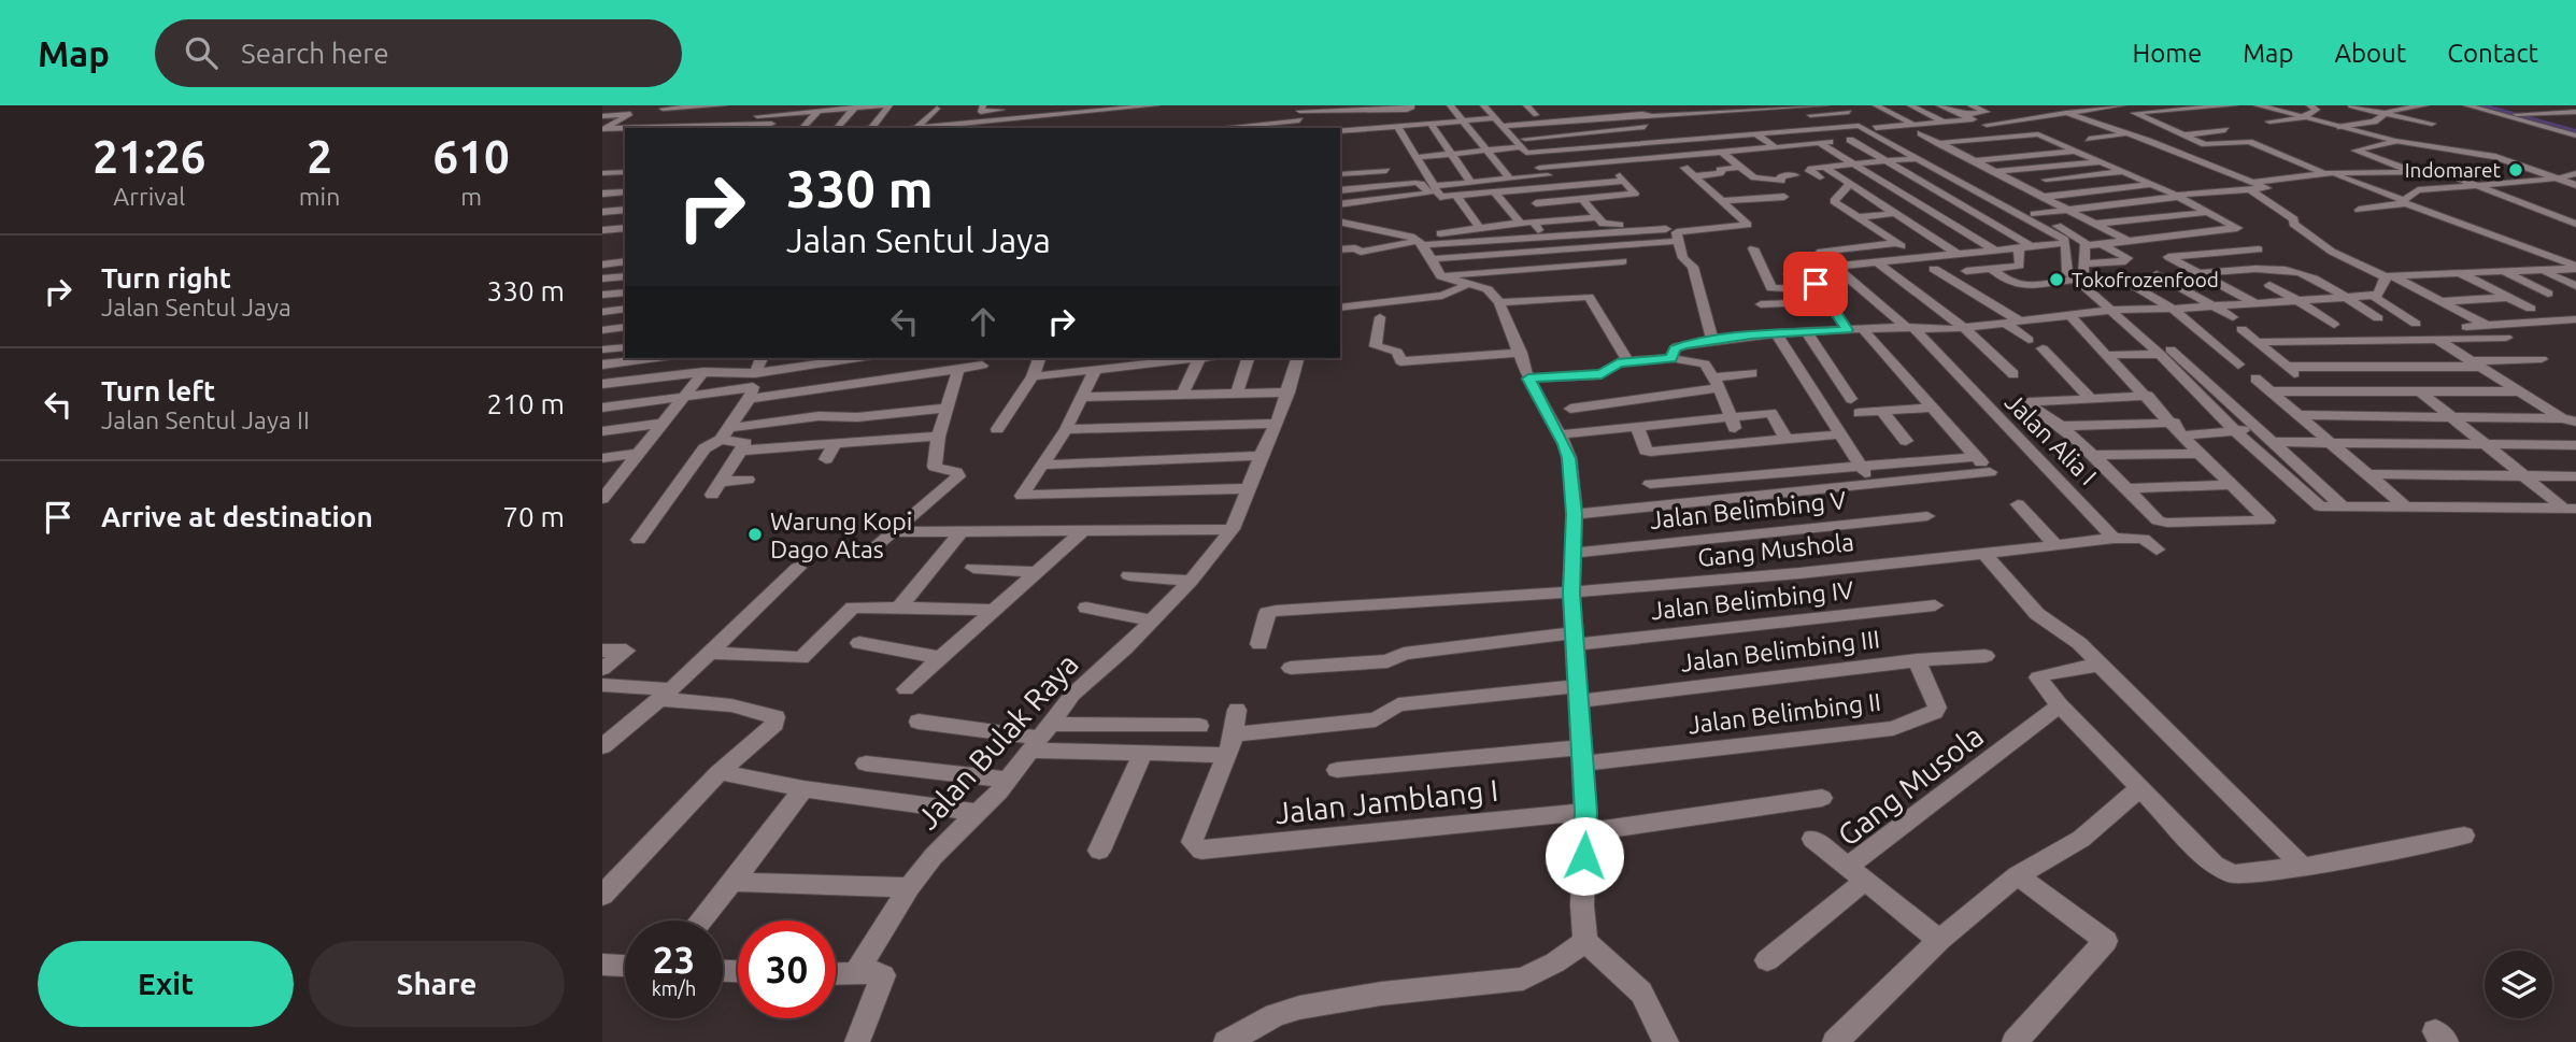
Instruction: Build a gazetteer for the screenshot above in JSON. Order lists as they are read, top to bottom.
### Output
{
  "streets": {
    "street": [
      "Jalan Alia I",
      "Jalan Belimbing V",
      "Gang Mushola",
      "Jalan Belimbing IV",
      "Jalan Belimbing III",
      "Jalan Belimbing II",
      "Jalan Bulak Raya",
      "Gang Musola",
      "Jalan Jamblang I"
    ]
  },
  "crossings": [
    ["Jalan Belimbing III", "Jalan Belimbing II"]
  ],
  "places": ["Indomaret", "Tokofrozenfood", "Warung Kopi Dago Atas"],
  "page": {
    "header": "Map",
    "search": "Search here",
    "nav": [
      "Home",
      "Map",
      "About",
      "Contact"
    ],
    "eta": [
      "21:26",
      "Arrival",
      "2",
      "min",
      "610",
      "m"
    ],
    "turn": ["330 m", "Jalan Sentul Jaya"],
    "list": [
      {
        "name": "Turn right",
        "note": "Jalan Sentul Jaya",
        "value": "330 m"
      },
      {
        "name": "Turn left",
        "note": "Jalan Sentul Jaya II",
        "value": "210 m"
      },
      {
        "name": "Arrive at destination",
        "value": "70 m"
      }
    ],
    "speed": "23 km/h",
    "limit": "30",
    "buttons": ["Exit", "Share"]
  }
}
